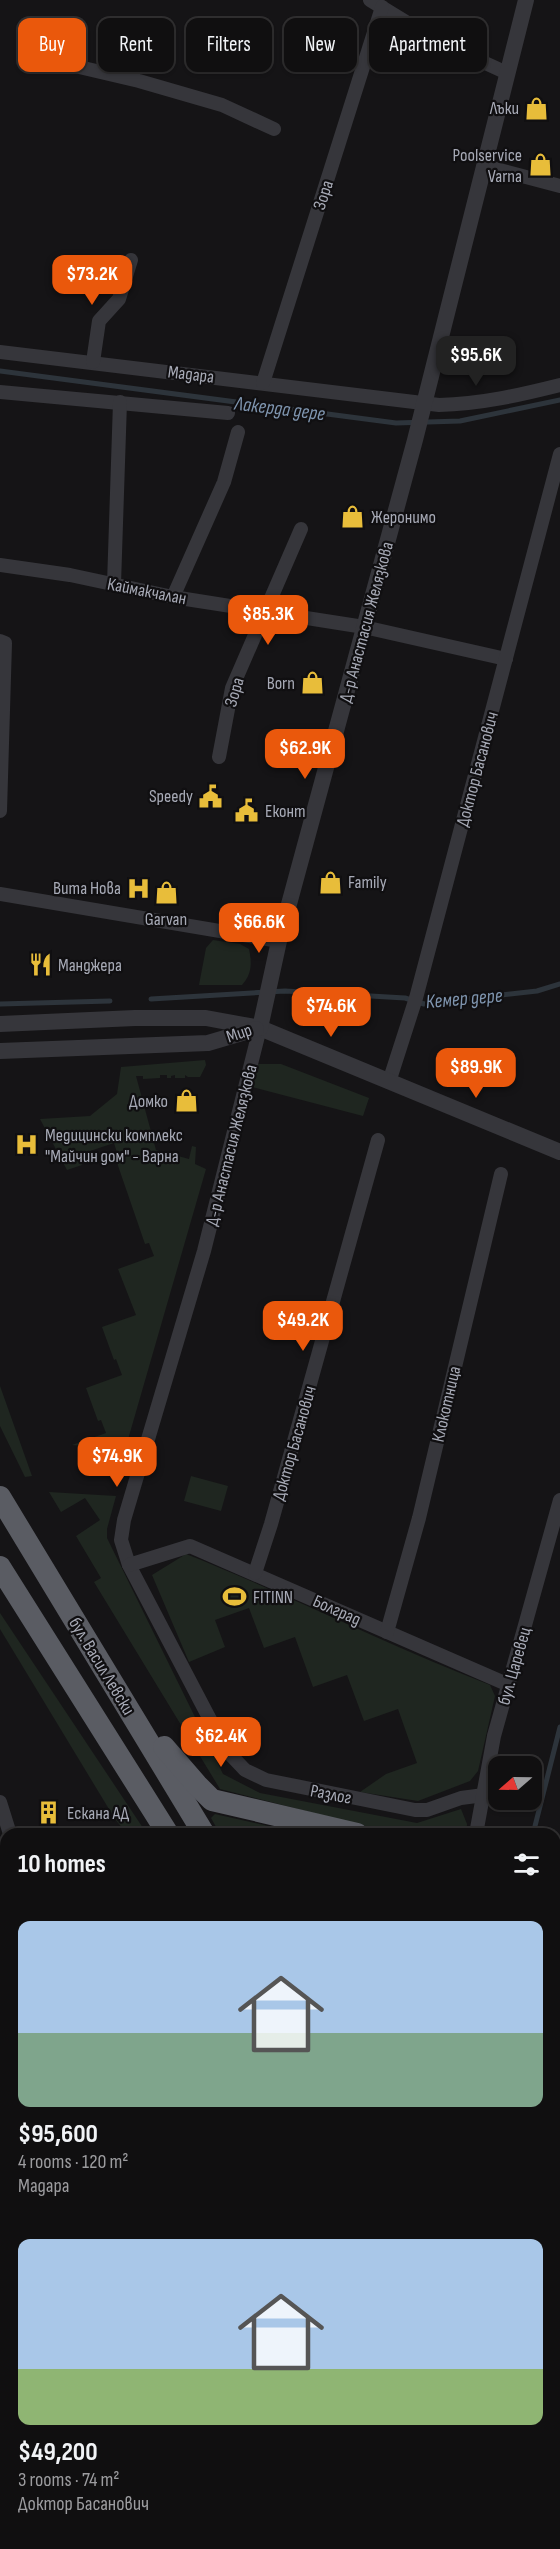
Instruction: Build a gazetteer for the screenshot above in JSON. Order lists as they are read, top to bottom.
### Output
{
  "streets": {
    "highway": ["бул. Васил Левски"],
    "street": [
      "Зора",
      "Мадара",
      "Каймакчалан",
      "Д-р Анастасия Желязкова",
      "Доктор Басанович",
      "Мир",
      "Клокотница",
      "Болград",
      "бул. Царевец",
      "Разлог"
    ]
  },
  "crossings": [
    ["Зора", "Мадара"],
    ["Зора", "Каймакчалан"],
    ["Мадара", "Д-р Анастасия Желязкова"],
    ["Каймакчалан", "Д-р Анастасия Желязкова"],
    ["Каймакчалан", "Доктор Басанович"],
    ["Д-р Анастасия Желязкова", "Мир"],
    ["Д-р Анастасия Желязкова", "Разлог"],
    ["Доктор Басанович", "Болград"],
    ["Клокотница", "Болград"],
    ["Болград", "бул. Царевец"],
    ["Болград", "Разлог"],
    ["бул. Царевец", "Разлог"]
  ],
  "water": ["Лакерда дере", "Кемер дере"],
  "places": {
    "shop": [
      "Лъки",
      "Poolservice Varna",
      "Жеронимо",
      "Born",
      "Family",
      "Garvan",
      "Домко"
    ],
    "public building": ["Speedy", "Еконт"],
    "hospital": ["Вита Нова", "Медицински комплекс \"Майчин дом\" - Варна"],
    "restaurant": ["Манджера"],
    "sports": ["FITINN"],
    "building": ["Ескана АД"]
  },
  "north": "left",
  "page": {
    "chip": [
      "Buy",
      "Rent",
      "Filters",
      "New",
      "Apartment"
    ],
    "price": [
      "$73.2K",
      "$95.6K",
      "$85.3K",
      "$62.9K",
      "$66.6K",
      "$74.6K",
      "$89.9K",
      "$49.2K",
      "$74.9K",
      "$62.4K"
    ],
    "heading": "10 homes",
    "list": [
      {
        "name": "$95,600",
        "note": "4 rooms · 120 m² · Мадара"
      },
      {
        "name": "$49,200",
        "note": "3 rooms · 74 m² · Доктор Басанович"
      }
    ]
  }
}
